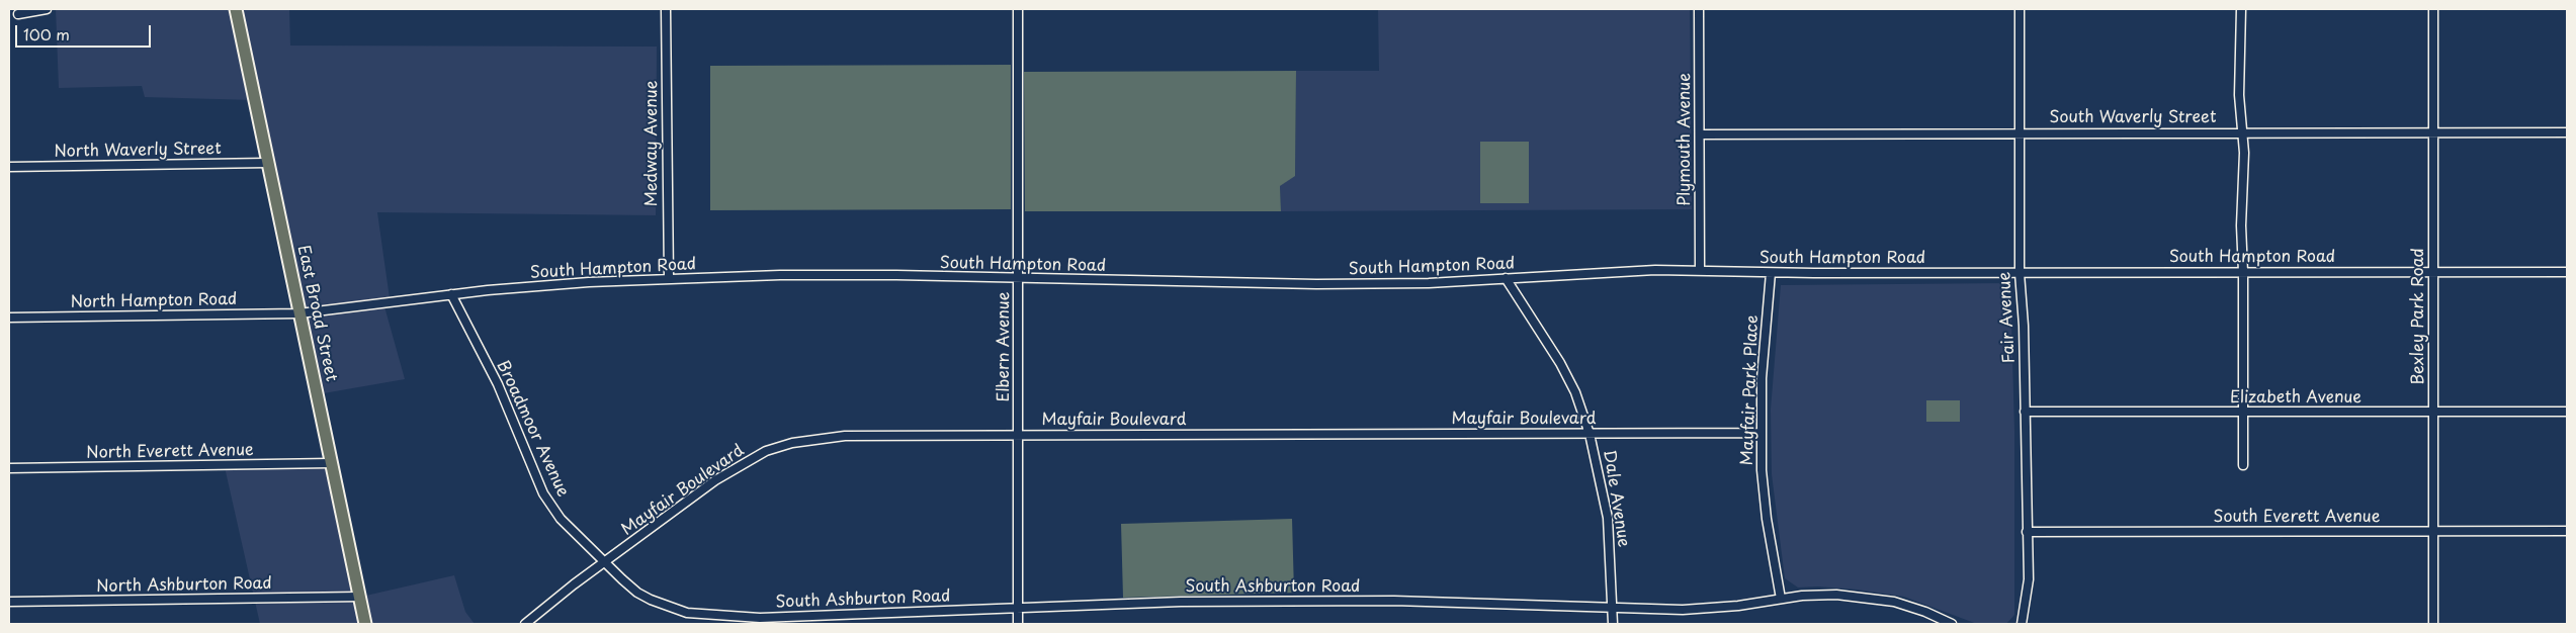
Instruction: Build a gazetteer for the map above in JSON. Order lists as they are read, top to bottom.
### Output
{
  "streets": {
    "main road": ["East Broad Street"],
    "street": [
      "South Waverly Street",
      "Plymouth Avenue",
      "Medway Avenue",
      "North Waverly Street",
      "South Hampton Road",
      "North Hampton Road",
      "Bexley Park Road",
      "Fair Avenue",
      "Elbern Avenue",
      "Mayfair Park Place",
      "Elizabeth Avenue",
      "Mayfair Boulevard",
      "Broadmoor Avenue",
      "North Everett Avenue",
      "Dale Avenue",
      "South Everett Avenue",
      "North Ashburton Road",
      "South Ashburton Road"
    ]
  },
  "crossings": [
    ["South Waverly Street", "Plymouth Avenue"],
    ["South Waverly Street", "Bexley Park Road"],
    ["South Waverly Street", "Fair Avenue"],
    ["Plymouth Avenue", "South Hampton Road"],
    ["Medway Avenue", "South Hampton Road"],
    ["North Waverly Street", "East Broad Street"],
    ["South Hampton Road", "North Hampton Road"],
    ["South Hampton Road", "East Broad Street"],
    ["South Hampton Road", "Bexley Park Road"],
    ["South Hampton Road", "Fair Avenue"],
    ["South Hampton Road", "Elbern Avenue"],
    ["South Hampton Road", "Mayfair Park Place"],
    ["South Hampton Road", "Broadmoor Avenue"],
    ["South Hampton Road", "Dale Avenue"],
    ["North Hampton Road", "East Broad Street"],
    ["East Broad Street", "North Everett Avenue"],
    ["East Broad Street", "North Ashburton Road"],
    ["Bexley Park Road", "Elizabeth Avenue"],
    ["Bexley Park Road", "South Everett Avenue"],
    ["Fair Avenue", "Elizabeth Avenue"],
    ["Fair Avenue", "South Everett Avenue"],
    ["Elbern Avenue", "Mayfair Boulevard"],
    ["Elbern Avenue", "South Ashburton Road"],
    ["Mayfair Park Place", "Mayfair Boulevard"],
    ["Mayfair Park Place", "South Ashburton Road"],
    ["Mayfair Boulevard", "Broadmoor Avenue"],
    ["Mayfair Boulevard", "Dale Avenue"],
    ["Mayfair Boulevard", "South Ashburton Road"],
    ["Broadmoor Avenue", "South Ashburton Road"],
    ["Dale Avenue", "South Ashburton Road"]
  ],
  "scale_bar": "100 m"
}
